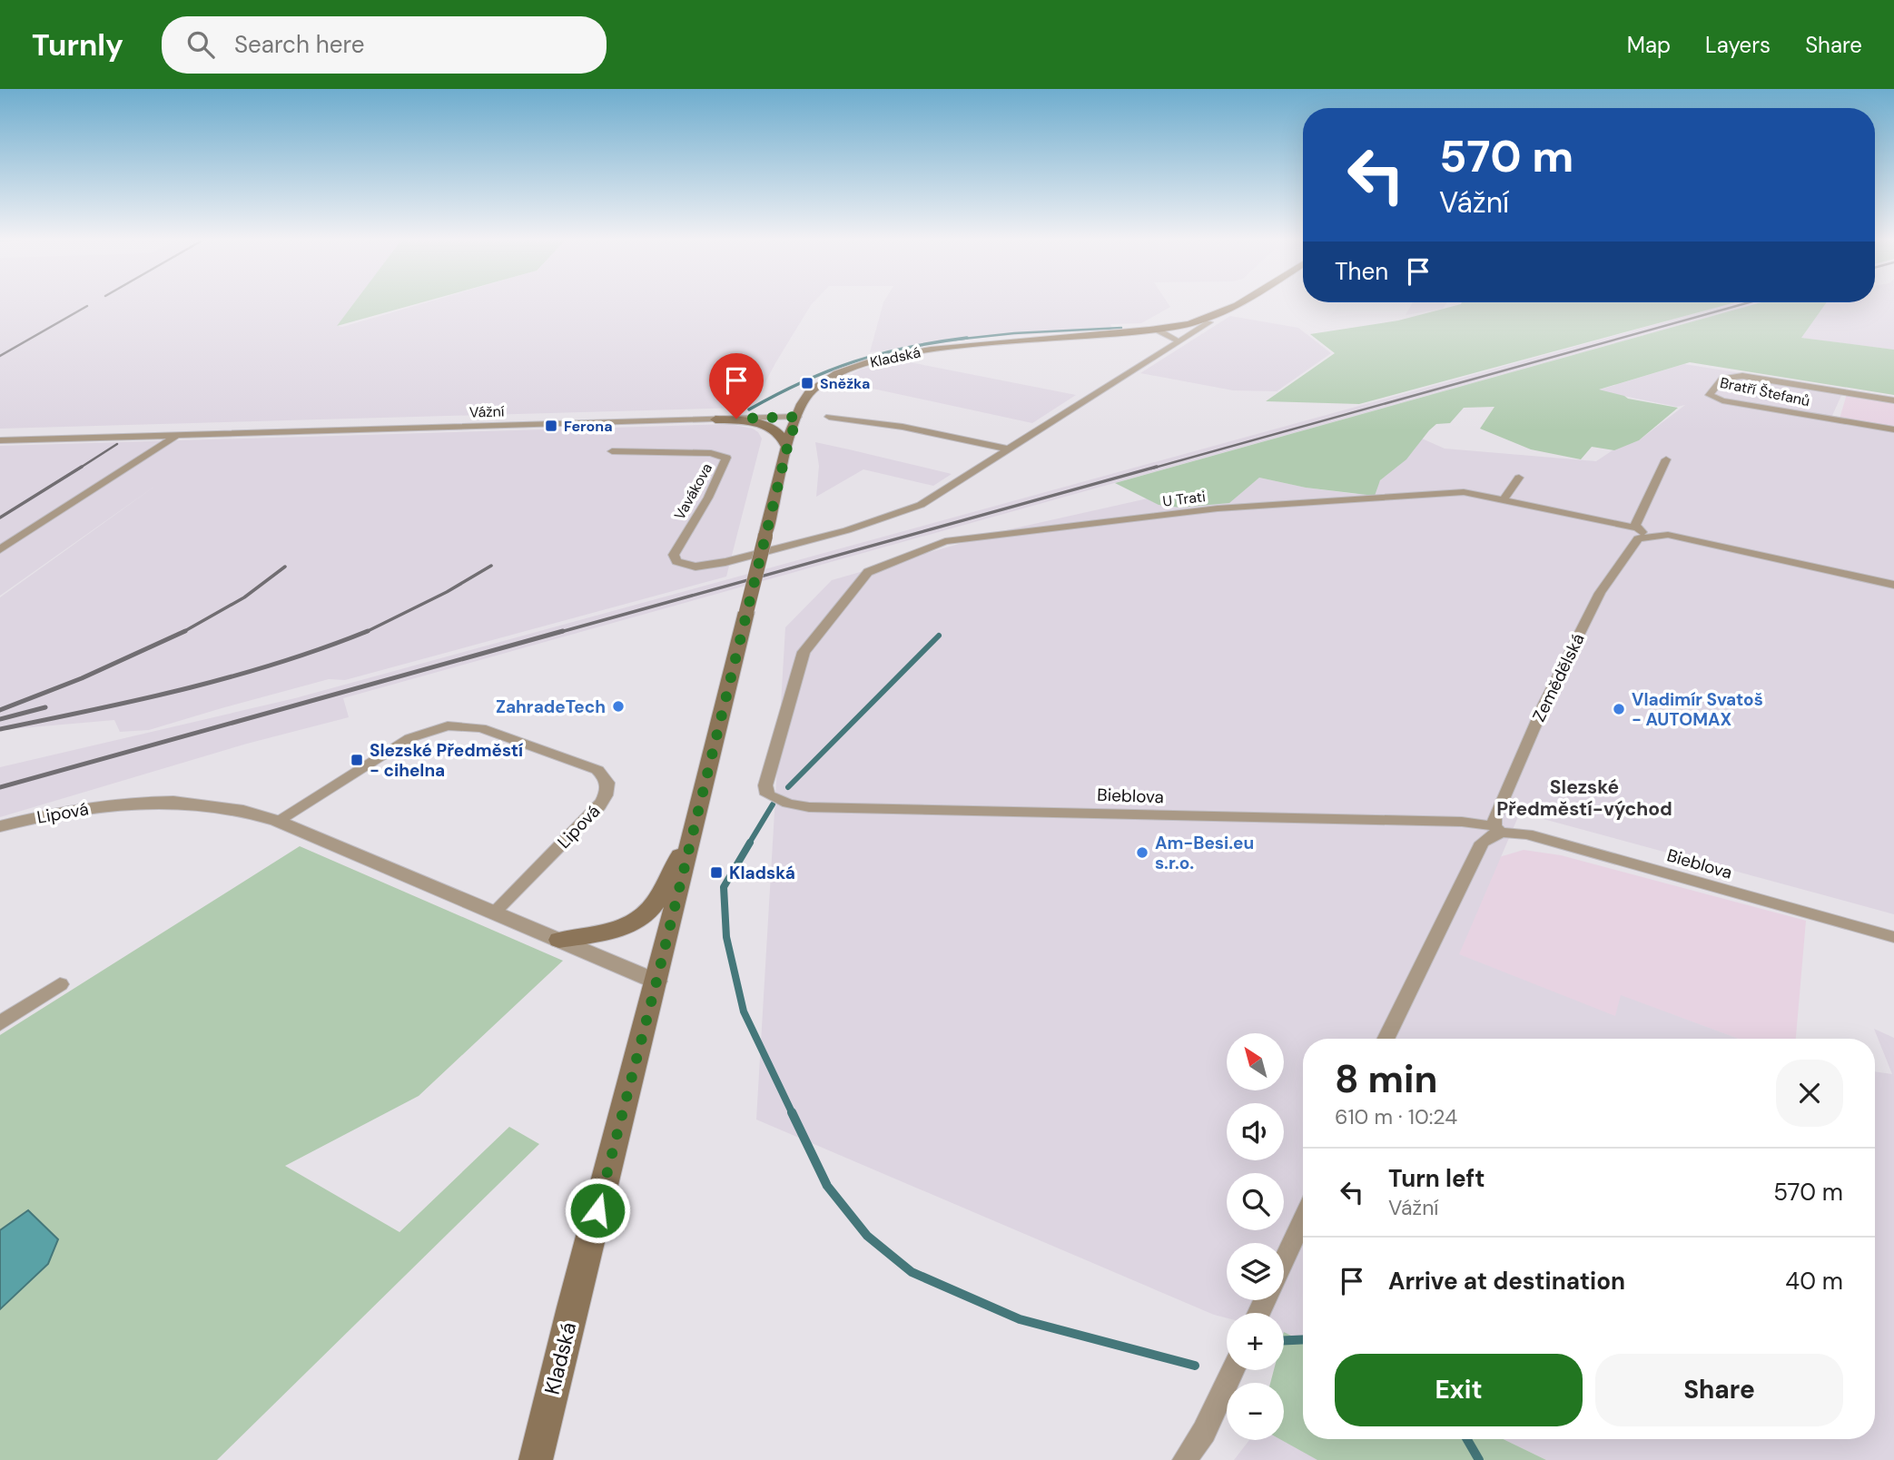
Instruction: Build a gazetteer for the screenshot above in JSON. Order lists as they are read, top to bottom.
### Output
{
  "streets": {
    "main road": ["Kladská"],
    "street": [
      "Bratří Štefanů",
      "Vážní",
      "Vavákova",
      "U Trati",
      "Zemědělská",
      "Bieblova",
      "Lipová"
    ]
  },
  "crossings": [
    ["Kladská", "Vážní"],
    ["Kladská", "Lipová"],
    ["U Trati", "Bieblova"],
    ["Zemědělská", "Bieblova"]
  ],
  "districts": ["Slezské Předměstí-východ"],
  "places": {
    "transit": [
      "Sněžka",
      "Ferona",
      "Slezské Předměstí - cihelna",
      "Kladská"
    ],
    "other": ["ZahradeTech", "Vladimír Svatoš - AUTOMAX", "Am-Besi.eu s.r.o."]
  },
  "north": "top left",
  "page": {
    "header": "Turnly",
    "search": "Search here",
    "nav": ["Map", "Layers", "Share"],
    "turn": ["570 m", "Vážní"],
    "then": "Then",
    "map_buttons": ["+", "−"],
    "heading": ["8 min", "610 m · 10:24"],
    "list": [
      {
        "name": "Turn left",
        "note": "Vážní",
        "value": "570 m"
      },
      {
        "name": "Arrive at destination",
        "value": "40 m"
      }
    ],
    "buttons": ["Exit", "Share"]
  }
}
